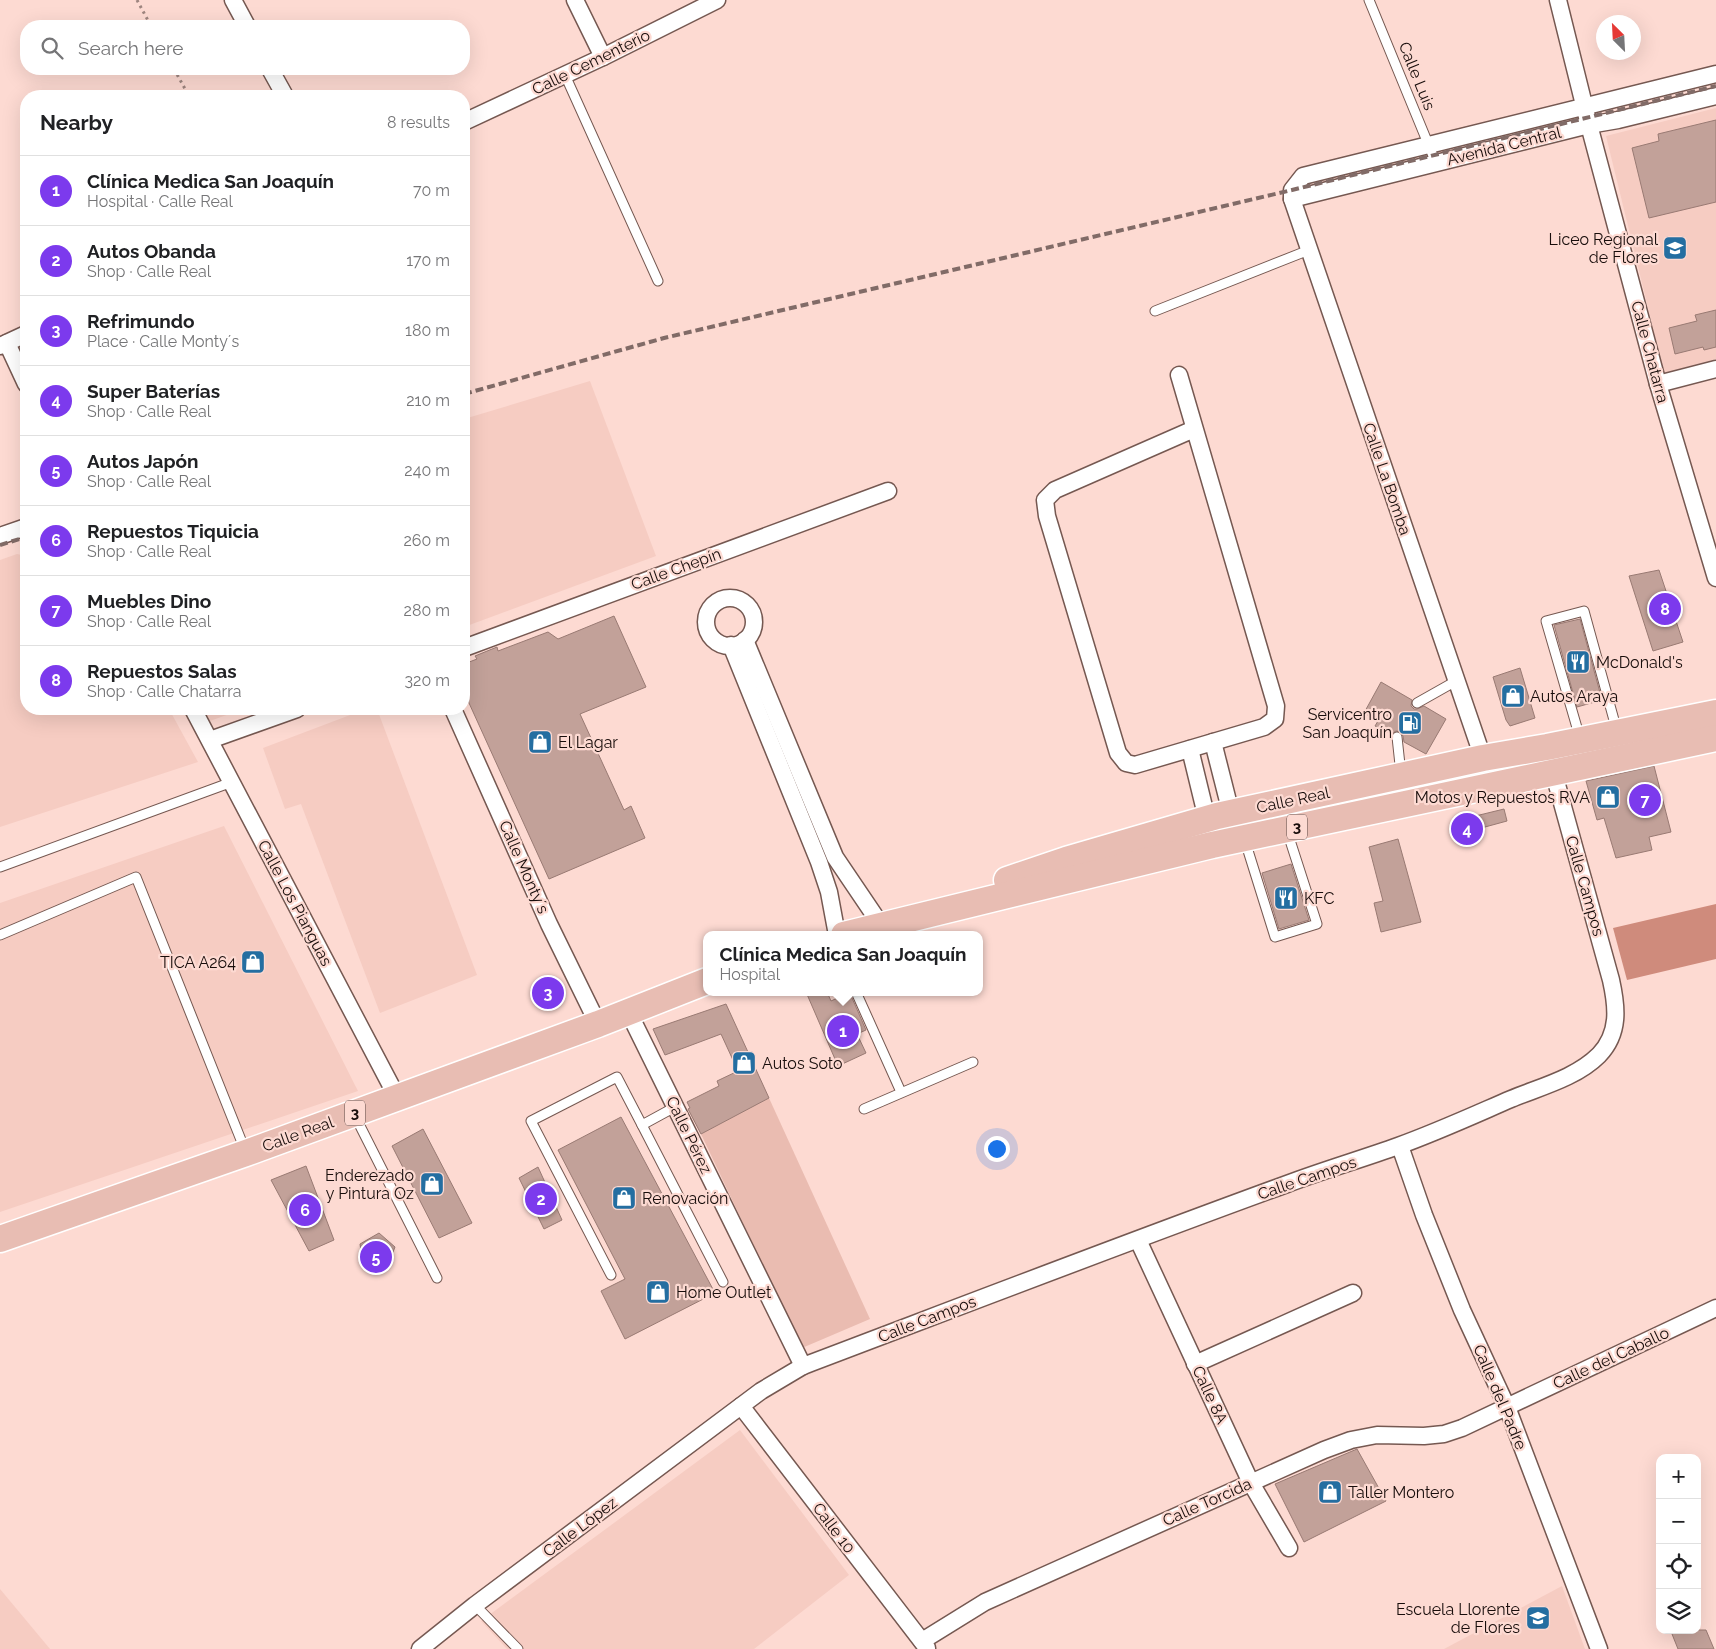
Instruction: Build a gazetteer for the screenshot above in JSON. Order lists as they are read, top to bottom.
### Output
{
  "streets": {
    "main road": ["Calle Real", "3"],
    "street": [
      "Calle Cementerio",
      "Avenida Central",
      "Calle Chatarra",
      "Calle La Bomba",
      "Calle Chepín",
      "Calle Monty´s",
      "Calle Campos",
      "Calle Los Pianguas",
      "Calle Pérez",
      "Calle del Caballo",
      "Calle 8A",
      "Calle del Padre",
      "Calle Torcida",
      "Calle López",
      "Calle 10"
    ],
    "lane": ["Calle Luis"]
  },
  "crossings": [
    ["Calle Luis", "Avenida Central"],
    ["Avenida Central", "Calle Chatarra"],
    ["Avenida Central", "Calle La Bomba"],
    ["Calle La Bomba", "Calle Real"],
    ["Calle Real", "Calle Monty´s"],
    ["Calle Real", "Calle Campos"],
    ["Calle Real", "Calle Los Pianguas"],
    ["Calle Real", "Calle Pérez"],
    ["Calle Campos", "Calle Pérez"],
    ["Calle Campos", "Calle 8A"],
    ["Calle Campos", "Calle del Padre"],
    ["Calle Campos", "Calle López"],
    ["Calle Campos", "Calle 10"],
    ["Calle del Caballo", "Calle del Padre"],
    ["Calle del Caballo", "Calle Torcida"],
    ["Calle 8A", "Calle Torcida"],
    ["Calle del Padre", "Calle Torcida"],
    ["Calle Torcida", "Calle 10"],
    ["Calle López", "Calle 10"]
  ],
  "places": {
    "school or university": ["Liceo Regional de Flores", "Escuela Llorente de Flores"],
    "restaurant": ["McDonald's", "KFC"],
    "shop": [
      "Autos Araya",
      "El Lagar",
      "Motos y Repuestos RVA",
      "TICA A264",
      "Autos Soto",
      "Enderezado y Pintura Oz",
      "Renovación",
      "Home Outlet",
      "Taller Montero"
    ],
    "fuel station": ["Servicentro San Joaquín"]
  },
  "north": "top left",
  "page": {
    "search": "Search here",
    "heading": ["Nearby", "8 results"],
    "list": [
      {
        "mark": "1",
        "name": "Clínica Medica San Joaquín",
        "note": "Hospital · Calle Real",
        "value": "70 m"
      },
      {
        "mark": "2",
        "name": "Autos Obanda",
        "note": "Shop · Calle Real",
        "value": "170 m"
      },
      {
        "mark": "3",
        "name": "Refrimundo",
        "note": "Place · Calle Monty´s",
        "value": "180 m"
      },
      {
        "mark": "4",
        "name": "Super Baterías",
        "note": "Shop · Calle Real",
        "value": "210 m"
      },
      {
        "mark": "5",
        "name": "Autos Japón",
        "note": "Shop · Calle Real",
        "value": "240 m"
      },
      {
        "mark": "6",
        "name": "Repuestos Tiquicia",
        "note": "Shop · Calle Real",
        "value": "260 m"
      },
      {
        "mark": "7",
        "name": "Muebles Dino",
        "note": "Shop · Calle Real",
        "value": "280 m"
      },
      {
        "mark": "8",
        "name": "Repuestos Salas",
        "note": "Shop · Calle Chatarra",
        "value": "320 m"
      }
    ],
    "pins": [
      "8",
      "7",
      "4",
      "3",
      "1",
      "2",
      "6",
      "5"
    ],
    "popup": ["Clínica Medica San Joaquín", "Hospital"],
    "map_buttons": ["+", "−"]
  }
}
